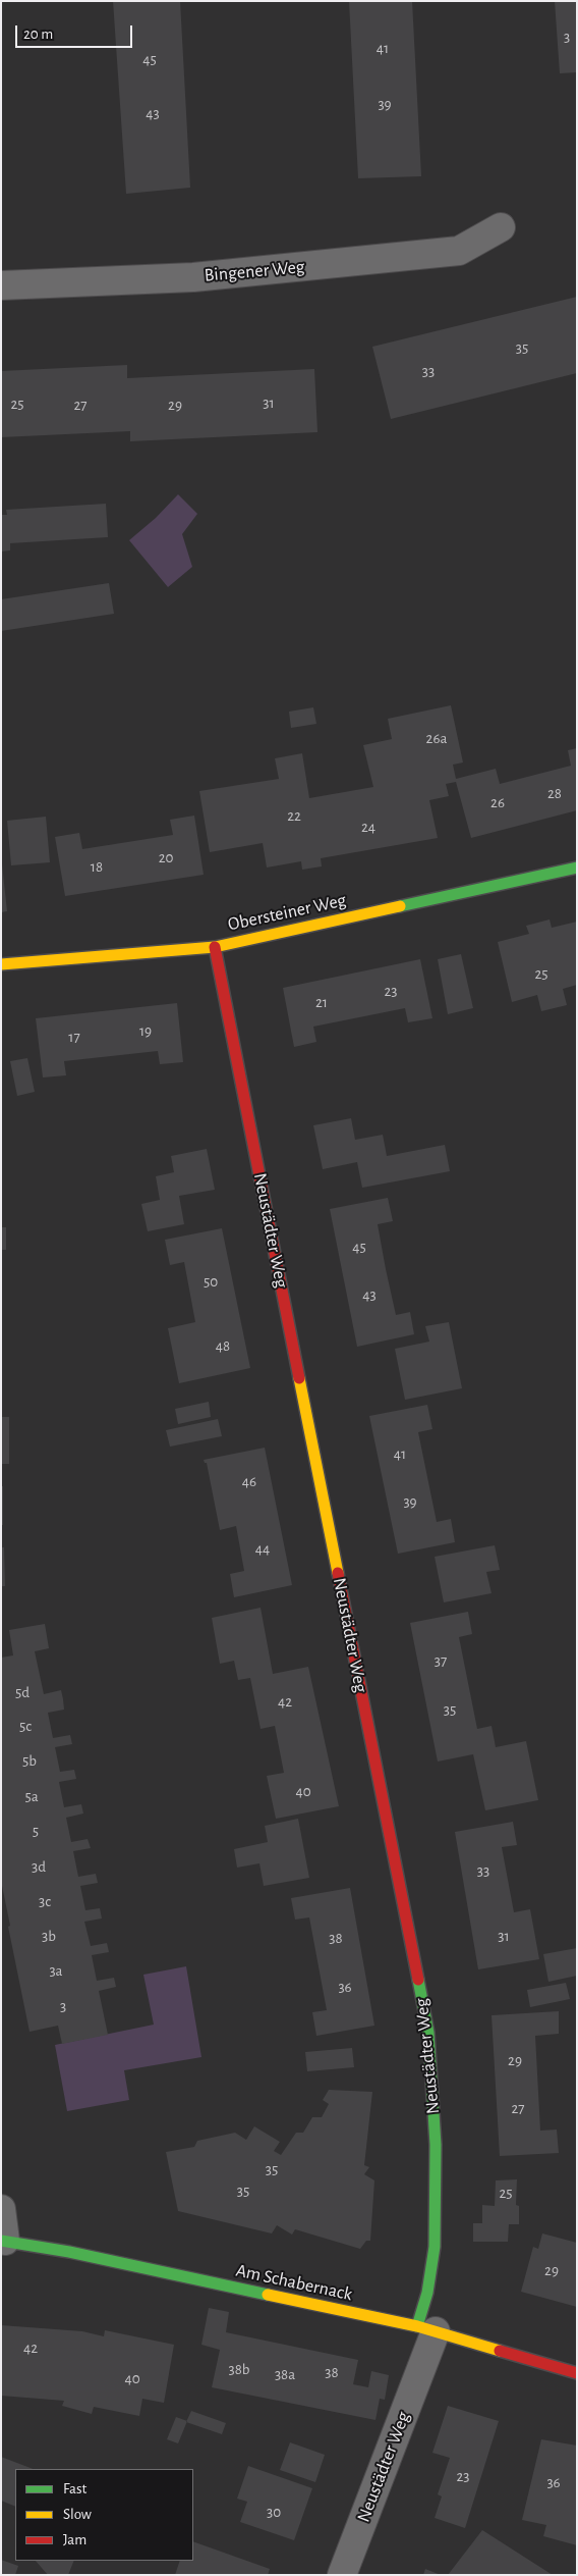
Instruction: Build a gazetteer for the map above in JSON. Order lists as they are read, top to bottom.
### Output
{
  "streets": {
    "street": [
      "Bingener Weg",
      "Obersteiner Weg",
      "Neustädter Weg",
      "Am Schabernack"
    ]
  },
  "crossings": [
    ["Obersteiner Weg", "Neustädter Weg"],
    ["Neustädter Weg", "Am Schabernack"]
  ],
  "house_numbers": [
    "3",
    "41",
    "45",
    "39",
    "43",
    "35",
    "33",
    "31",
    "25",
    "27",
    "29",
    "26a",
    "28",
    "26",
    "22",
    "24",
    "20",
    "18",
    "25",
    "23",
    "21",
    "19",
    "17",
    "45",
    "50",
    "43",
    "48",
    "41",
    "46",
    "39",
    "44",
    "37",
    "5d",
    "42",
    "35",
    "5c",
    "5b",
    "40",
    "5a",
    "5",
    "3d",
    "33",
    "3c",
    "3b",
    "31",
    "38",
    "3a",
    "36",
    "3",
    "29",
    "27",
    "35",
    "35",
    "25",
    "29",
    "42",
    "38b",
    "38",
    "38a",
    "40",
    "23",
    "36",
    "30"
  ],
  "legend": ["Fast", "Slow", "Jam"],
  "scale_bar": "20 m"
}
